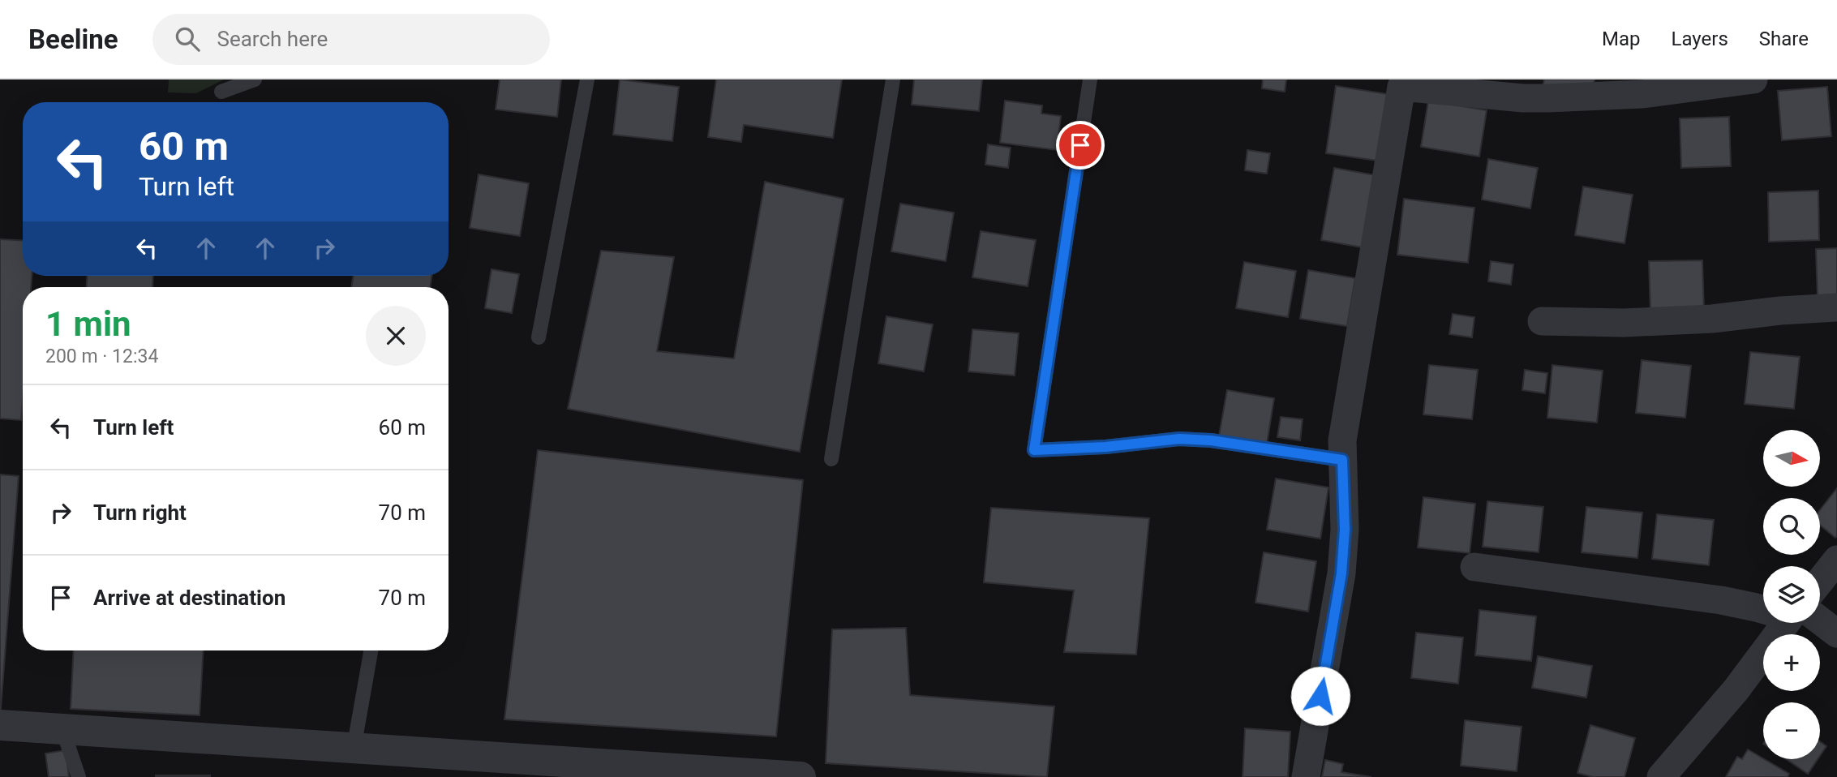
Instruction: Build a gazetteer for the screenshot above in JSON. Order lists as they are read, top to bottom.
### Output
{
  "north": "right",
  "page": {
    "header": "Beeline",
    "search": "Search here",
    "nav": ["Map", "Layers", "Share"],
    "turn": ["60 m", "Turn left"],
    "heading": ["1 min", "200 m · 12:34"],
    "list": [
      {
        "name": "Turn left",
        "value": "60 m"
      },
      {
        "name": "Turn right",
        "value": "70 m"
      },
      {
        "name": "Arrive at destination",
        "value": "70 m"
      }
    ],
    "map_buttons": ["+", "−"]
  }
}
